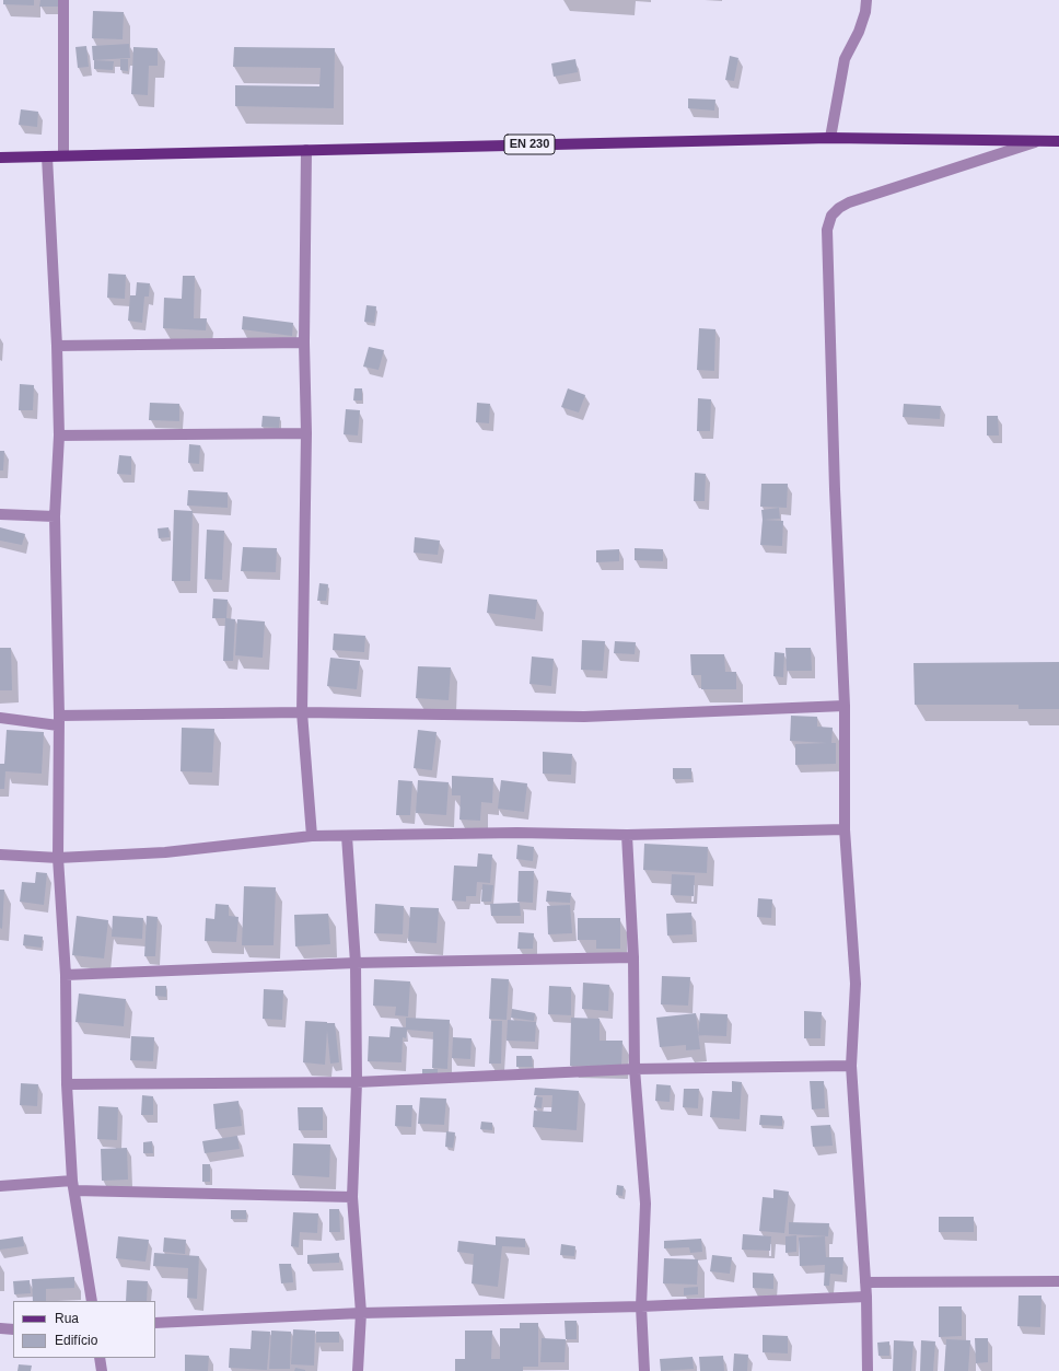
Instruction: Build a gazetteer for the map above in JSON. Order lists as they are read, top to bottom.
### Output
{
  "streets": {
    "main road": ["EN 230"]
  },
  "legend": ["Rua", "Edifício"]
}
